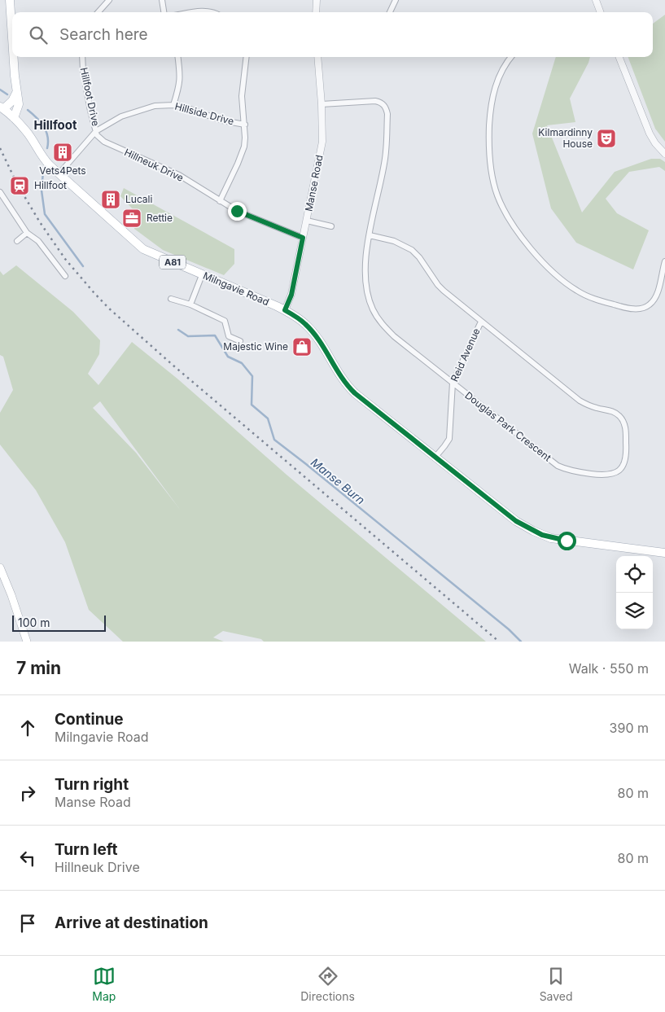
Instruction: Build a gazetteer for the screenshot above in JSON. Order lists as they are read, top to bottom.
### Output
{
  "streets": {
    "main road": ["A81", "Milngavie Road"],
    "street": [
      "Hillfoot Drive",
      "Hillside Drive",
      "Hillneuk Drive",
      "Manse Road",
      "Reid Avenue",
      "Douglas Park Crescent"
    ]
  },
  "crossings": [
    ["Hillfoot Drive", "Hillside Drive"],
    ["Hillfoot Drive", "Hillneuk Drive"],
    ["Hillfoot Drive", "Milngavie Road"],
    ["Hillside Drive", "Hillneuk Drive"],
    ["Hillneuk Drive", "Manse Road"],
    ["Manse Road", "Milngavie Road"],
    ["Manse Road", "Douglas Park Crescent"],
    ["Milngavie Road", "Reid Avenue"],
    ["Reid Avenue", "Douglas Park Crescent"]
  ],
  "districts": ["Hillfoot"],
  "water": ["Manse Burn"],
  "places": {
    "theatre": ["Kilmardinny House"],
    "building": ["Vets4Pets", "Lucali"],
    "station": ["Hillfoot"],
    "office": ["Rettie"],
    "shop": ["Majestic Wine"]
  },
  "scale_bar": "100 m",
  "page": {
    "search": "Search here",
    "scale": "100 m",
    "heading": ["7 min", "Walk · 550 m"],
    "list": [
      ["Continue", "Milngavie Road", "390 m"],
      ["Turn right", "Manse Road", "80 m"],
      ["Turn left", "Hillneuk Drive", "80 m"],
      "Arrive at destination"
    ],
    "nav": ["Map", "Directions", "Saved"]
  }
}
